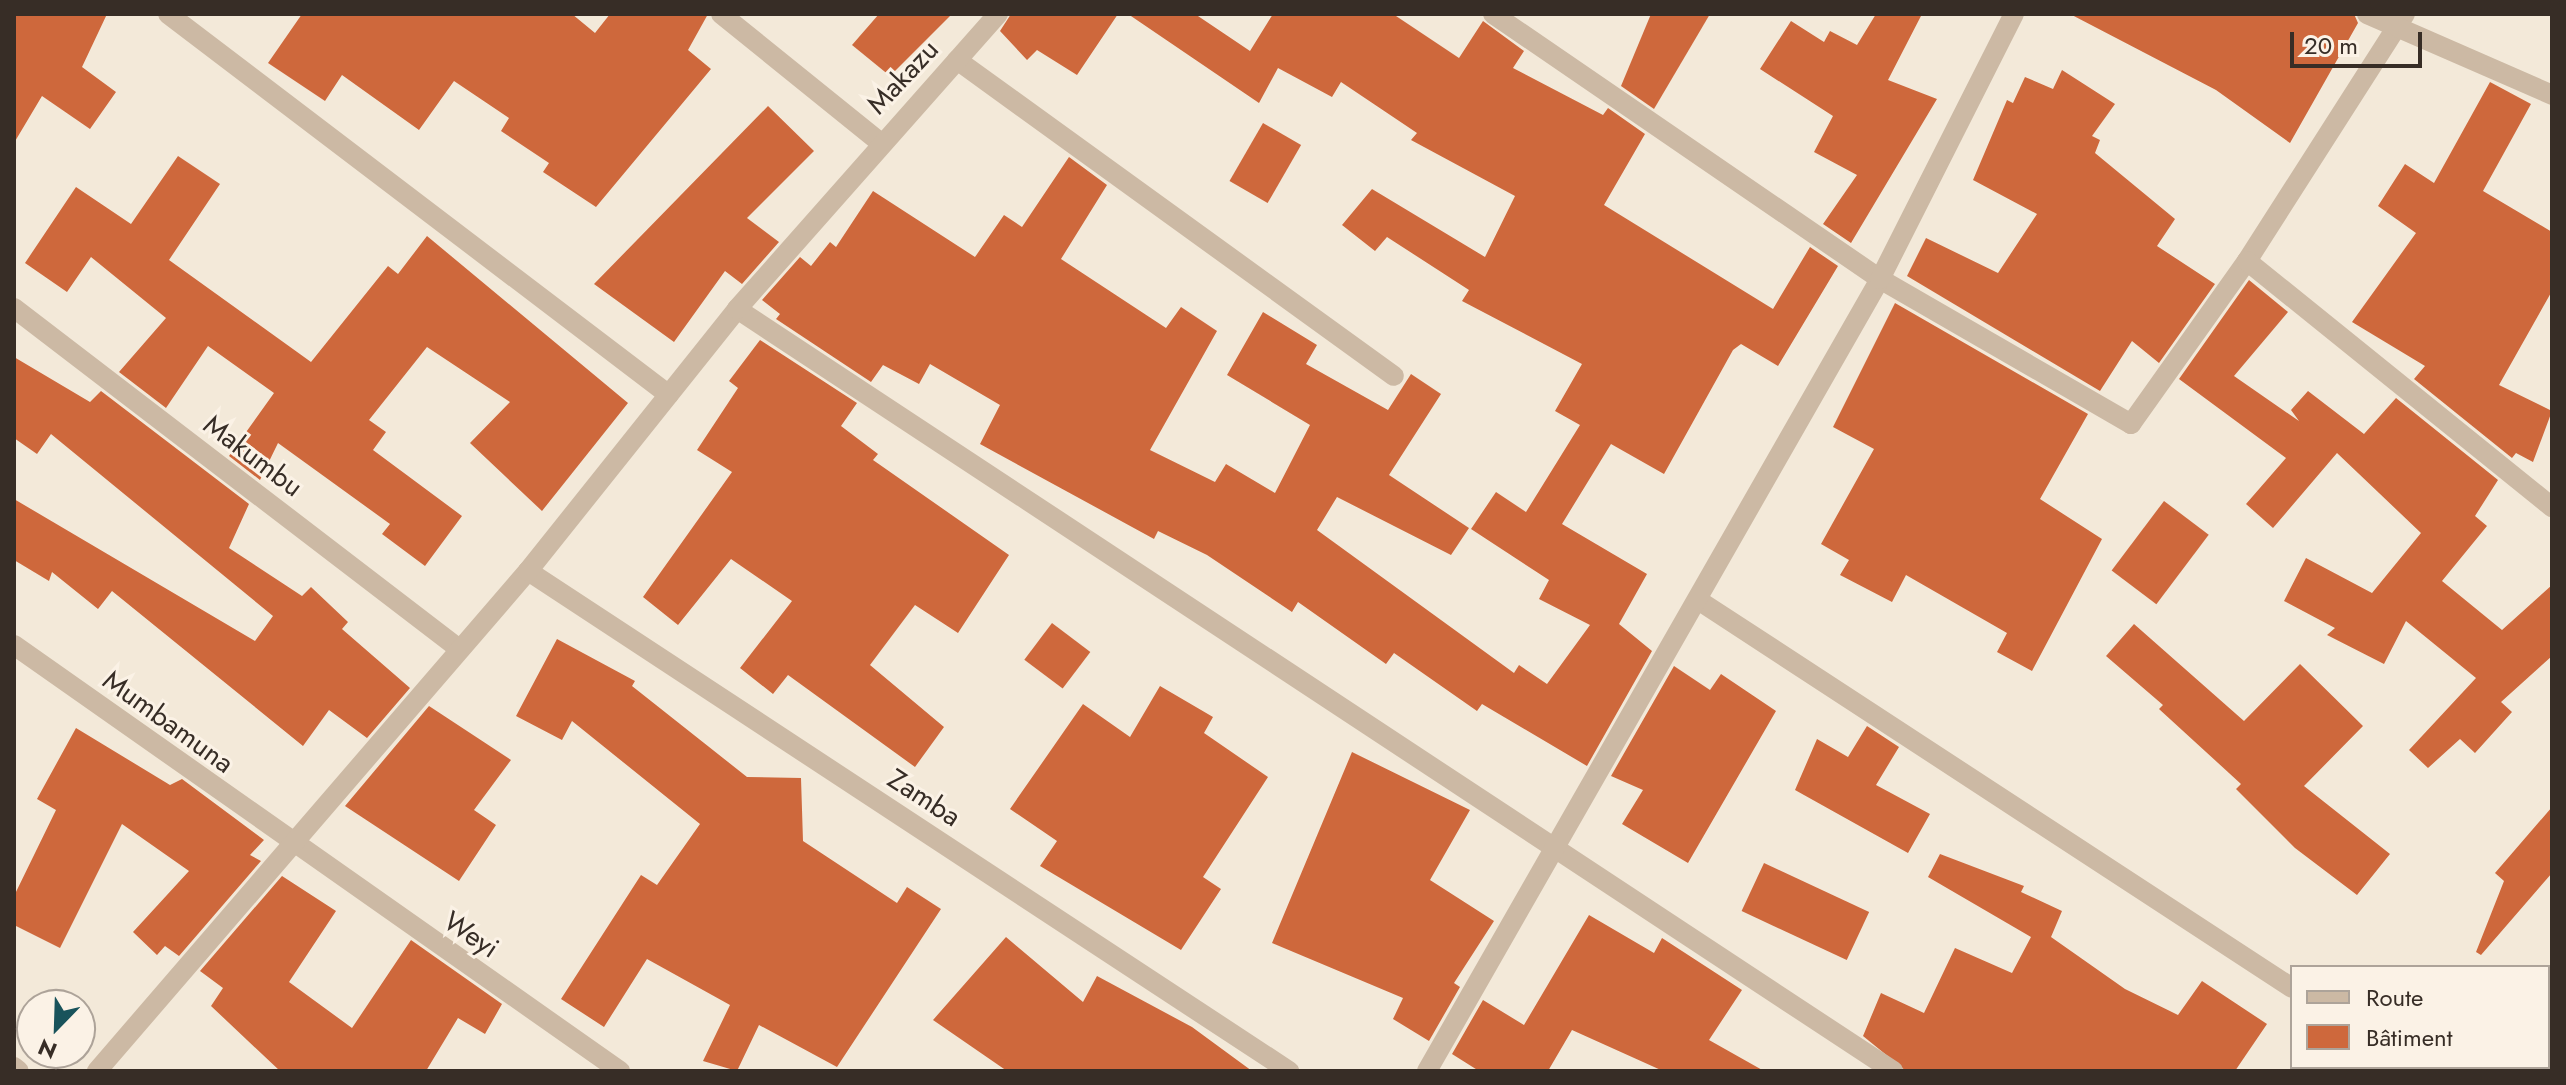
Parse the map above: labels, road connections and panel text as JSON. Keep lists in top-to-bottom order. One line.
{"streets":{"street":["Makazu","Makumbu","Mumbamuna","Zamba","Weyi"]},"crossings":[["Makazu","Makumbu"],["Makazu","Mumbamuna"],["Makazu","Zamba"],["Makazu","Weyi"],["Mumbamuna","Weyi"]],"legend":["Route","Bâtiment"],"scale_bar":"20 m","north":"bottom left"}
